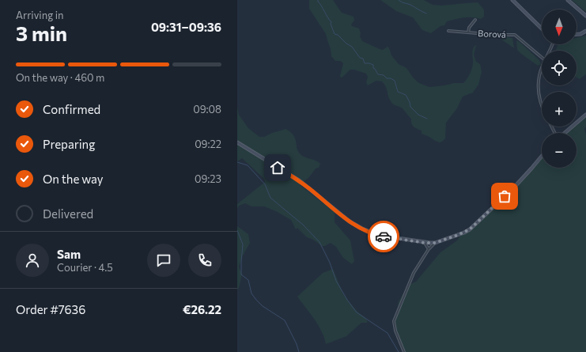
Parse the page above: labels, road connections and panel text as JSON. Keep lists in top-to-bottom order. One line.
{"streets":{"street":["Borová"]},"north":"bottom","page":{"heading":["3 min","Arriving in","09:31–09:36"],"panel":["Sam","Courier · 4.5","Order #7636","€26.22"],"map_buttons":["+","−"],"bar":"On the way · 460 m","list":[["Confirmed","09:08"],["Preparing","09:22"],["On the way","09:23"],"Delivered"]}}
